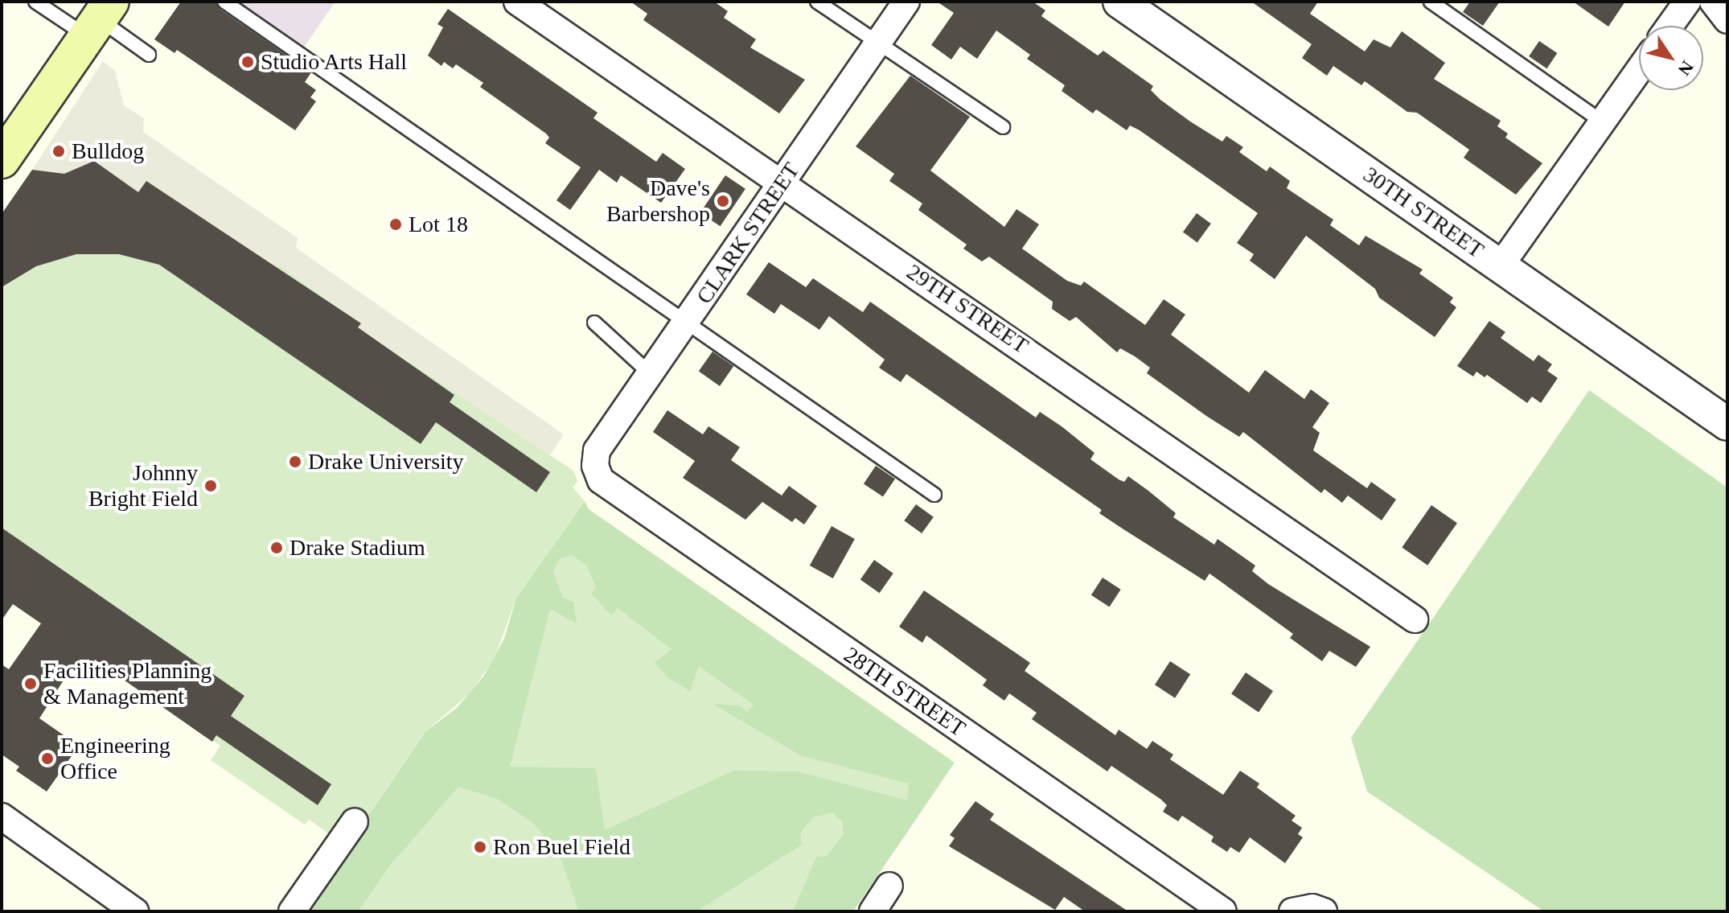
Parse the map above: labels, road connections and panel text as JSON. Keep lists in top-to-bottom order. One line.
{"streets":{"street":["30TH STREET","CLARK STREET","29TH STREET","28TH STREET"]},"crossings":[["CLARK STREET","29TH STREET"],["CLARK STREET","28TH STREET"]],"places":["Studio Arts Hall","Bulldog","Dave's Barbershop","Lot 18","Drake University","Johnny Bright Field","Drake Stadium","Facilities Planning & Management","Engineering Office","Ron Buel Field"],"north":"bottom right"}
